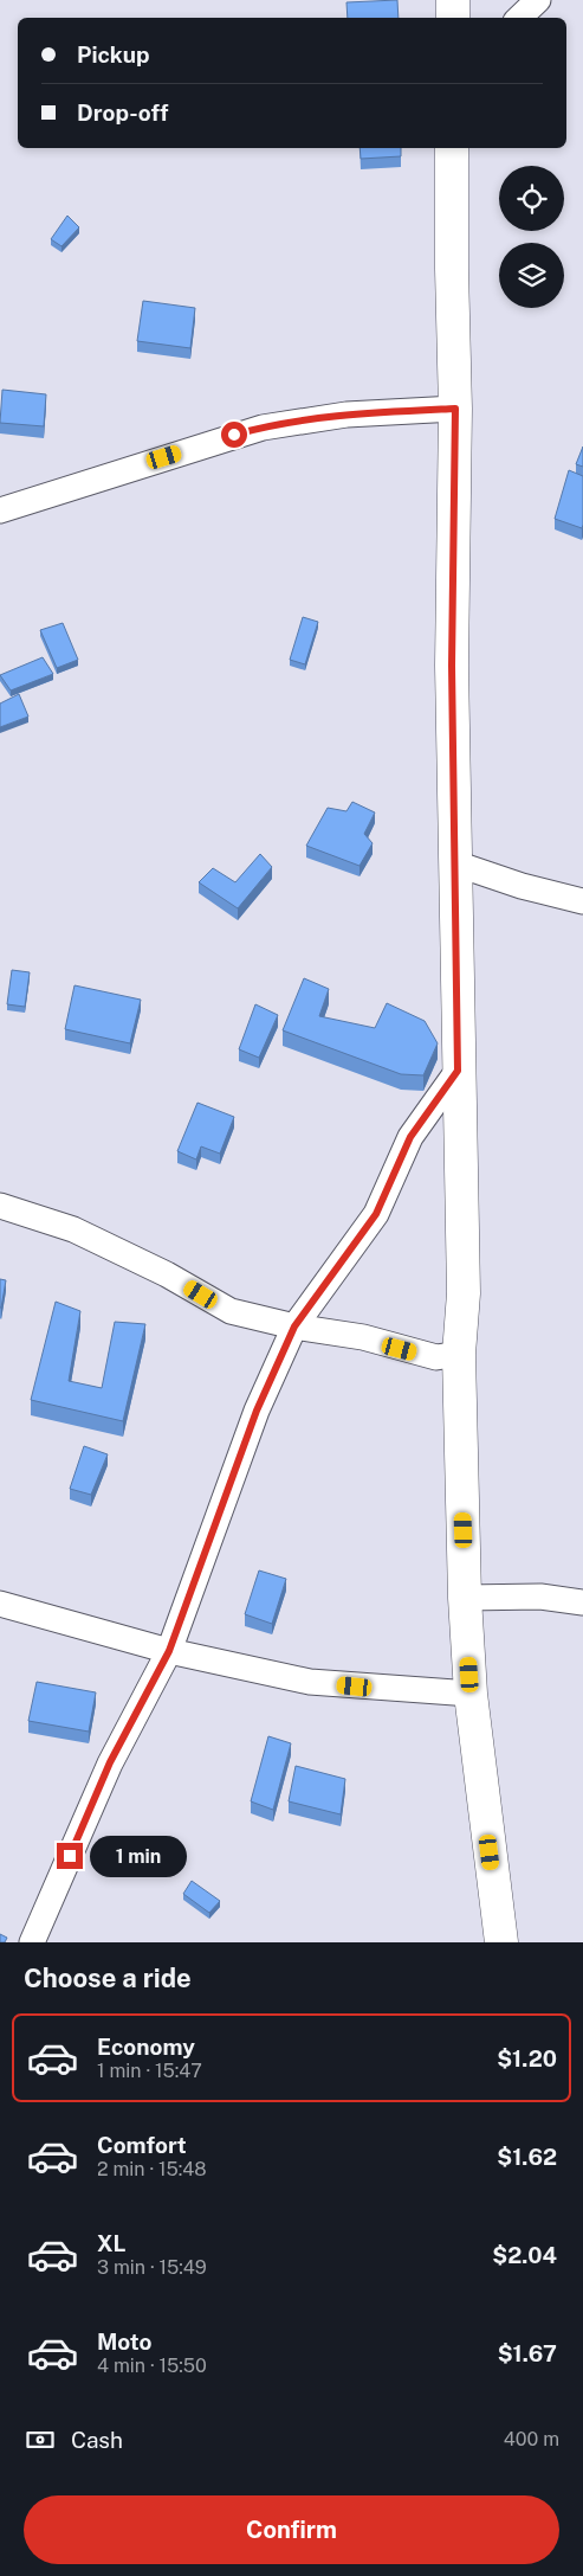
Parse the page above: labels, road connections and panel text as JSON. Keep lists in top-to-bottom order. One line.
{"page":{"banner":["Pickup","Drop-off"],"bubble":"1 min","heading":"Choose a ride","list":[{"name":"Economy","note":"1 min · 15:47","value":"$1.20"},{"name":"Comfort","note":"2 min · 15:48","value":"$1.62"},{"name":"XL","note":"3 min · 15:49","value":"$2.04"},{"name":"Moto","note":"4 min · 15:50","value":"$1.67"}],"pay":["Cash","400 m"],"buttons":"Confirm"}}
